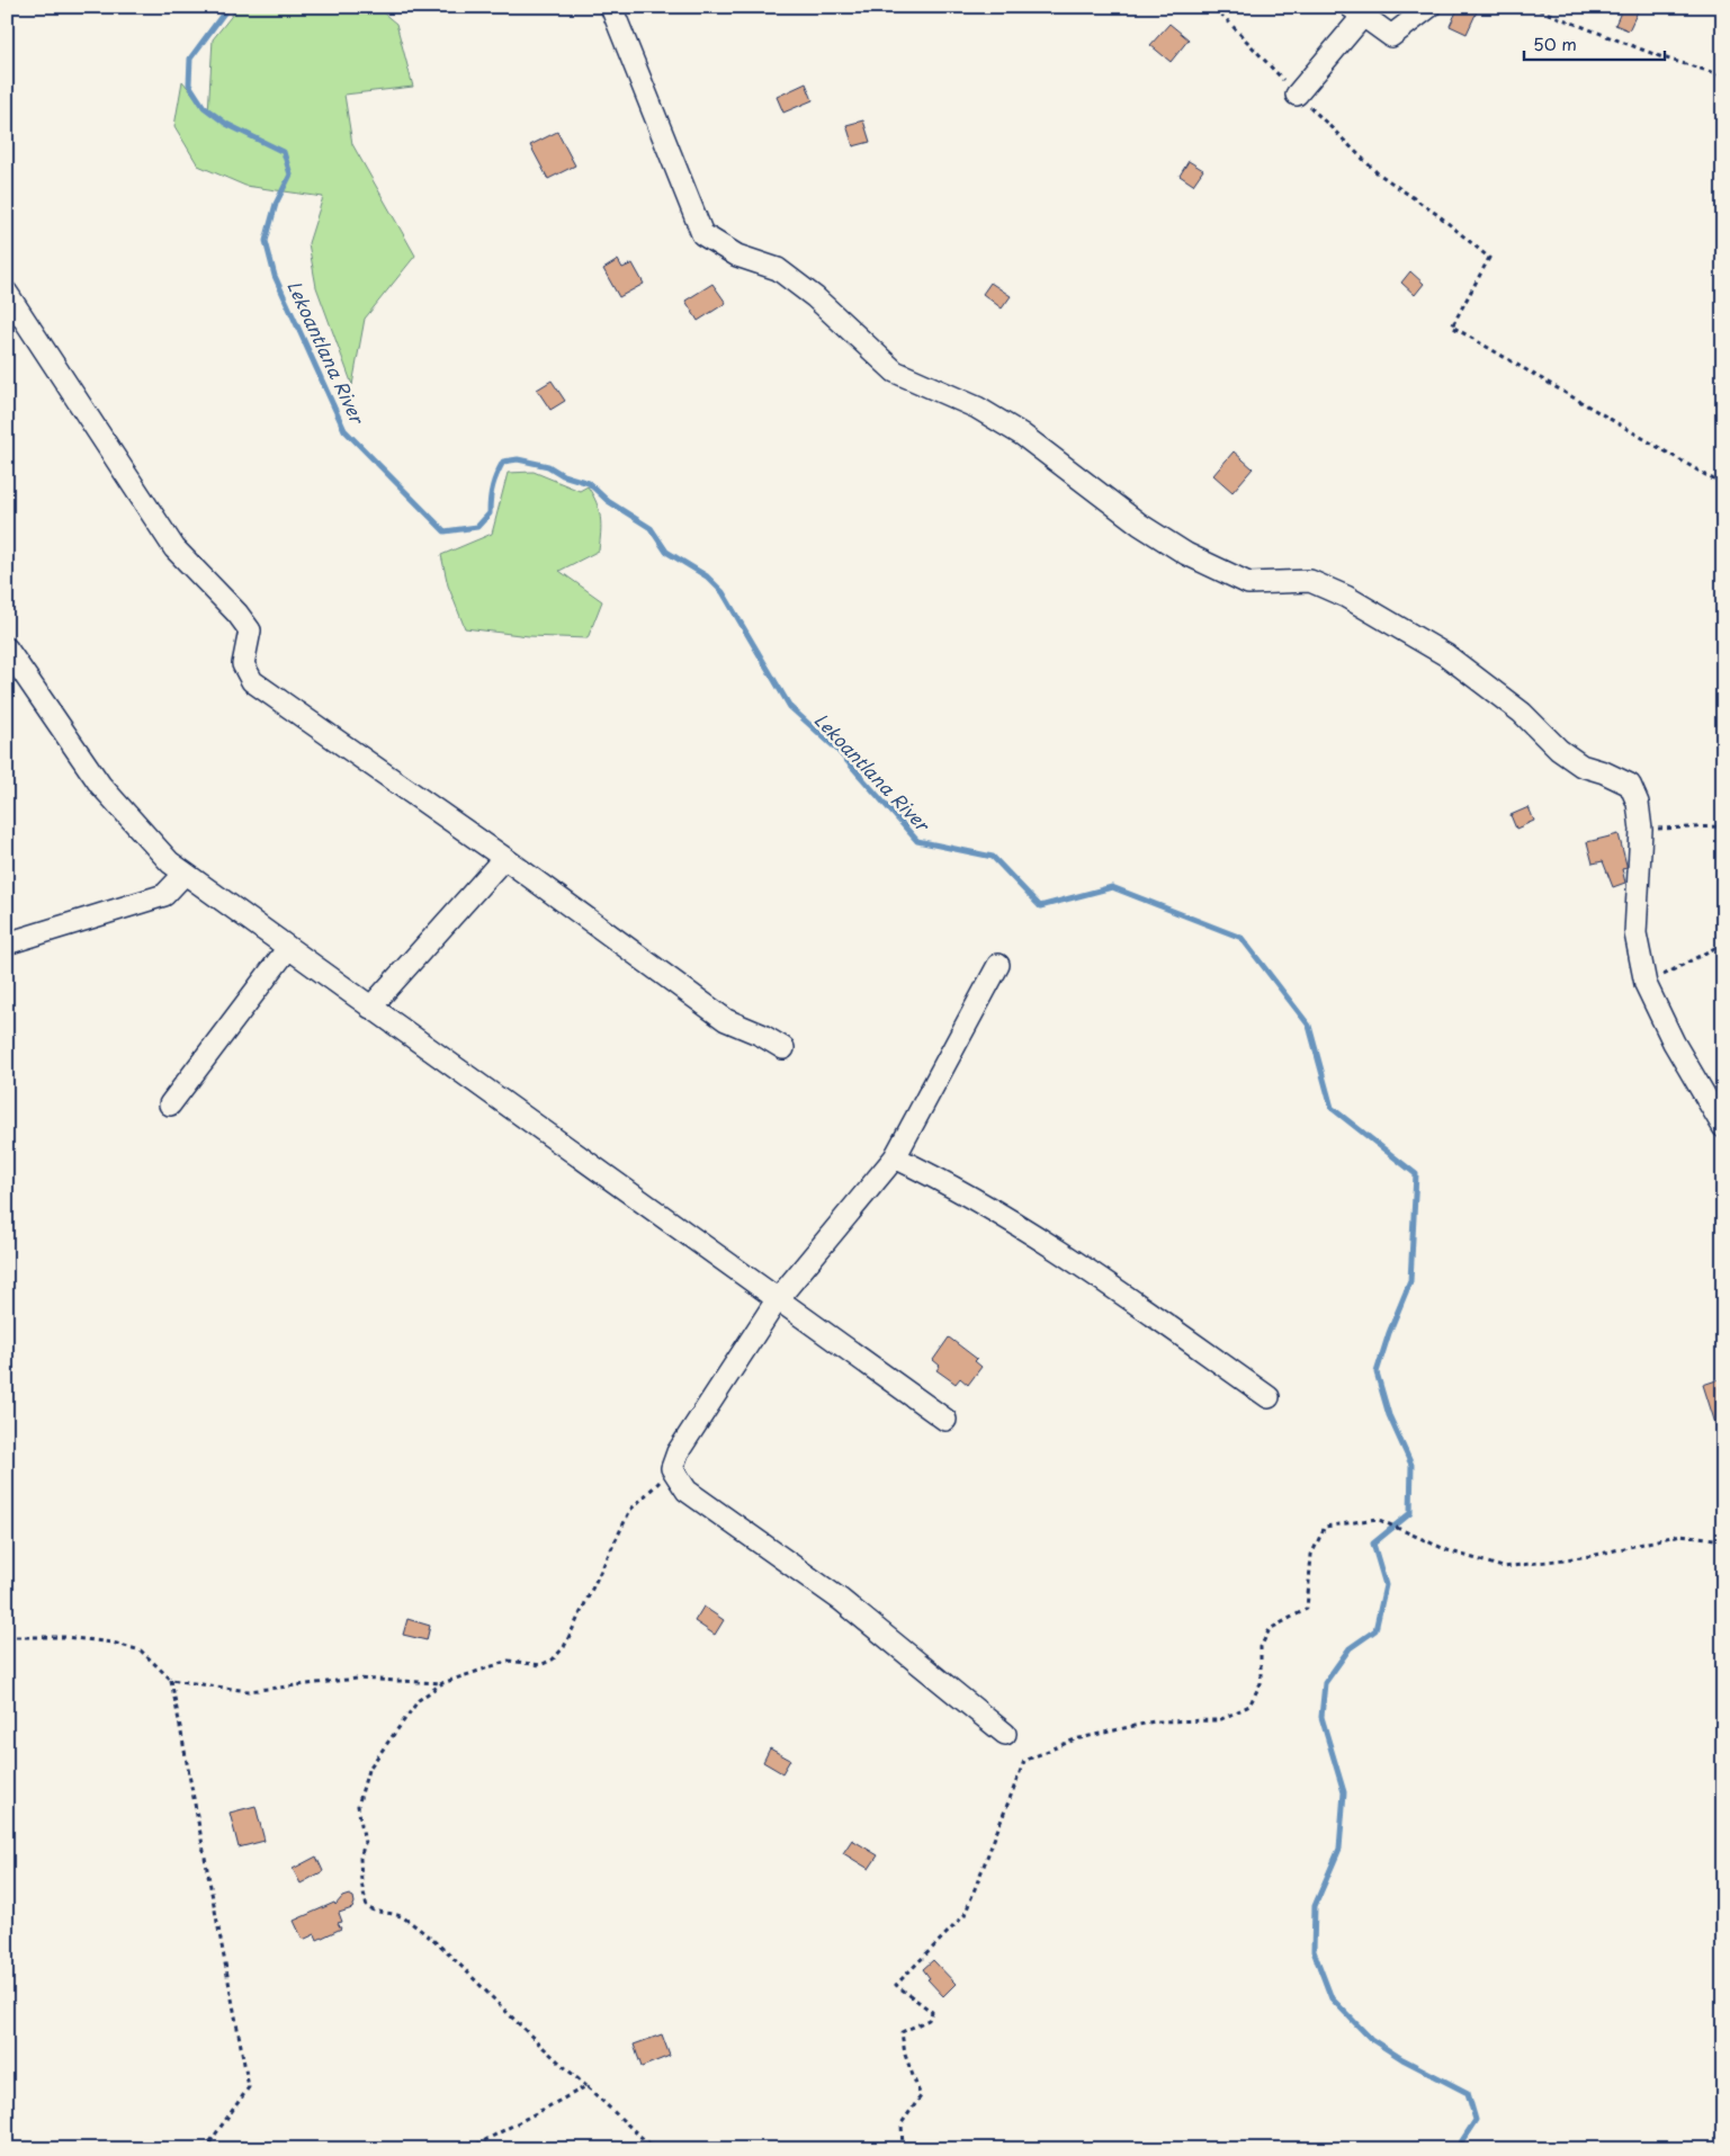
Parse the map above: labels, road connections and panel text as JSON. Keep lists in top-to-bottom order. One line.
{"water":["Lekoantlana River"],"scale_bar":"50 m"}
